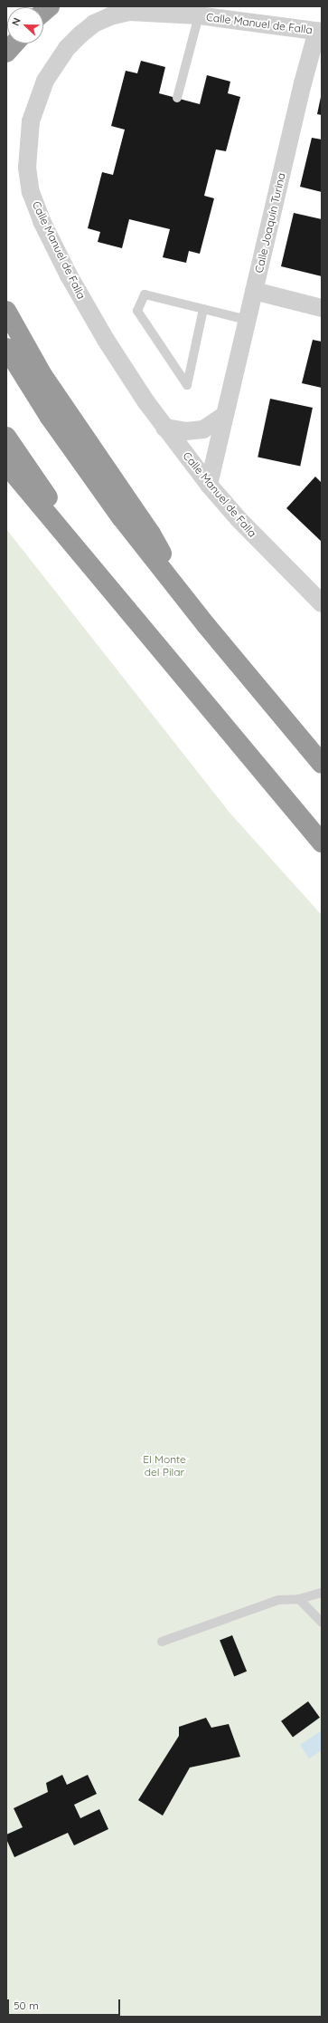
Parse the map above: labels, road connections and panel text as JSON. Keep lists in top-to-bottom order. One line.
{"streets":{"street":["Calle Manuel de Falla","Calle Joaquín Turina"]},"crossings":[["Calle Manuel de Falla","Calle Joaquín Turina"]],"parks":["El Monte del Pilar"],"scale_bar":"50 m","north":"left"}
